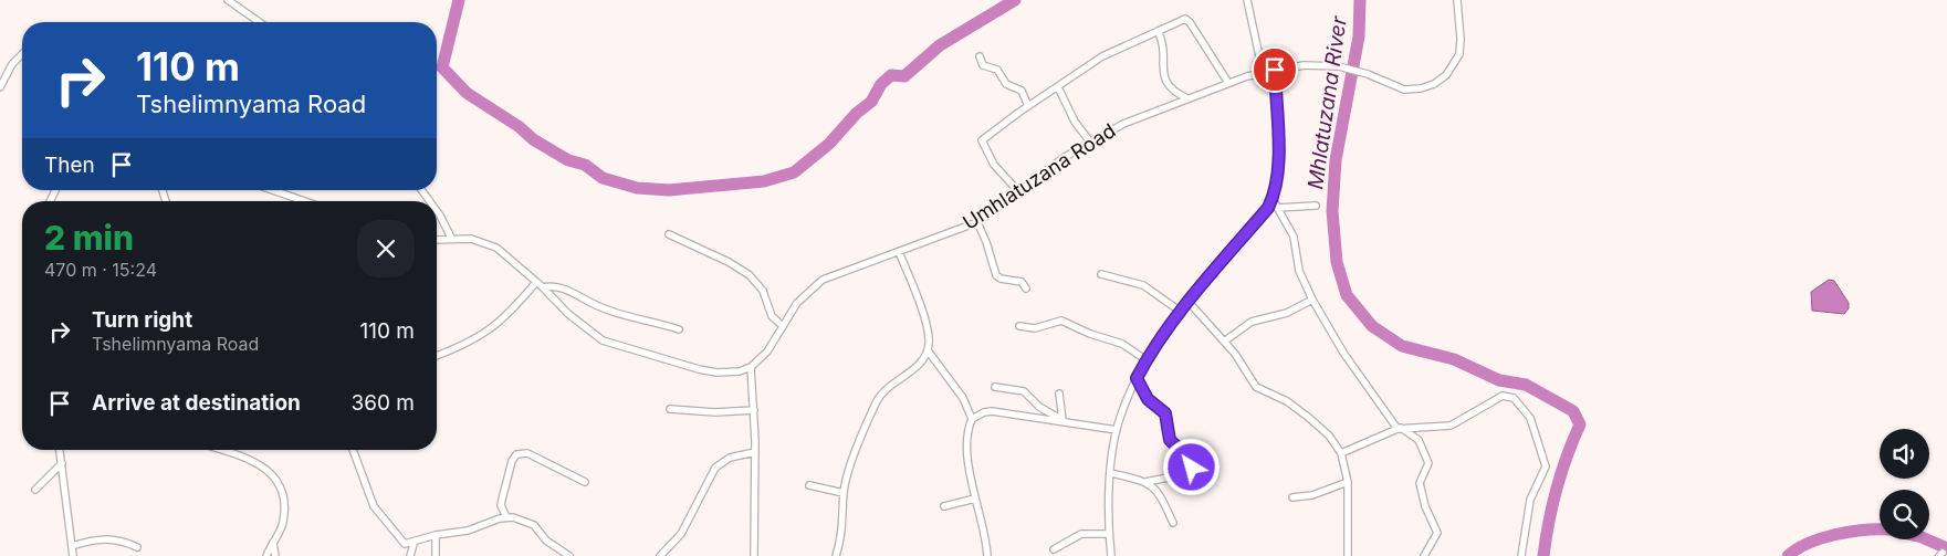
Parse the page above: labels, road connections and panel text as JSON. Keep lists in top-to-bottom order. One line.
{"streets":{"street":["Umhlatuzana Road"]},"water":["Mhlatuzana River"],"page":{"turn":["110 m","Tshelimnyama Road"],"then":"Then","heading":["2 min","470 m · 15:24"],"list":[{"name":"Turn right","note":"Tshelimnyama Road","value":"110 m"},{"name":"Arrive at destination","value":"360 m"}]}}
